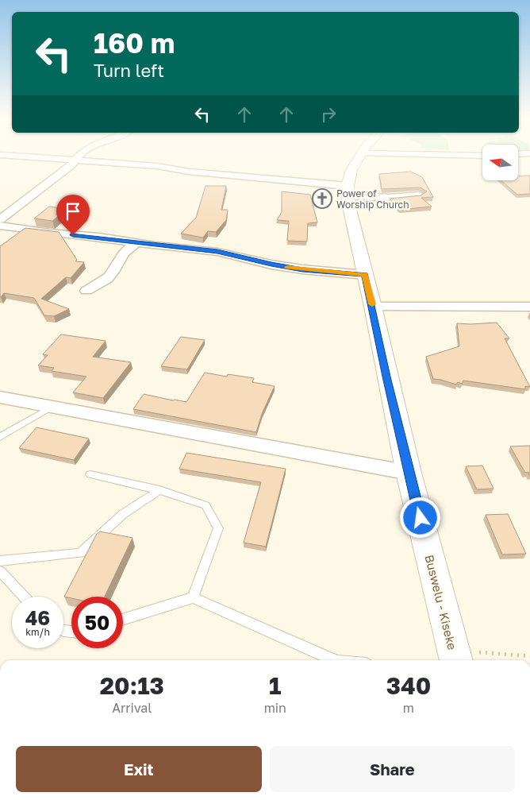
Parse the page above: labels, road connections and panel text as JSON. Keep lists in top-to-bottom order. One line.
{"streets":{"main road":["Buswelu - Kiseke"]},"places":{"church":["Power of Worship Church"]},"north":"left","page":{"turn":["160 m","Turn left"],"speed":"46 km/h","limit":"50","eta":["20:13","Arrival","1","min","340","m"],"buttons":["Exit","Share"]}}
